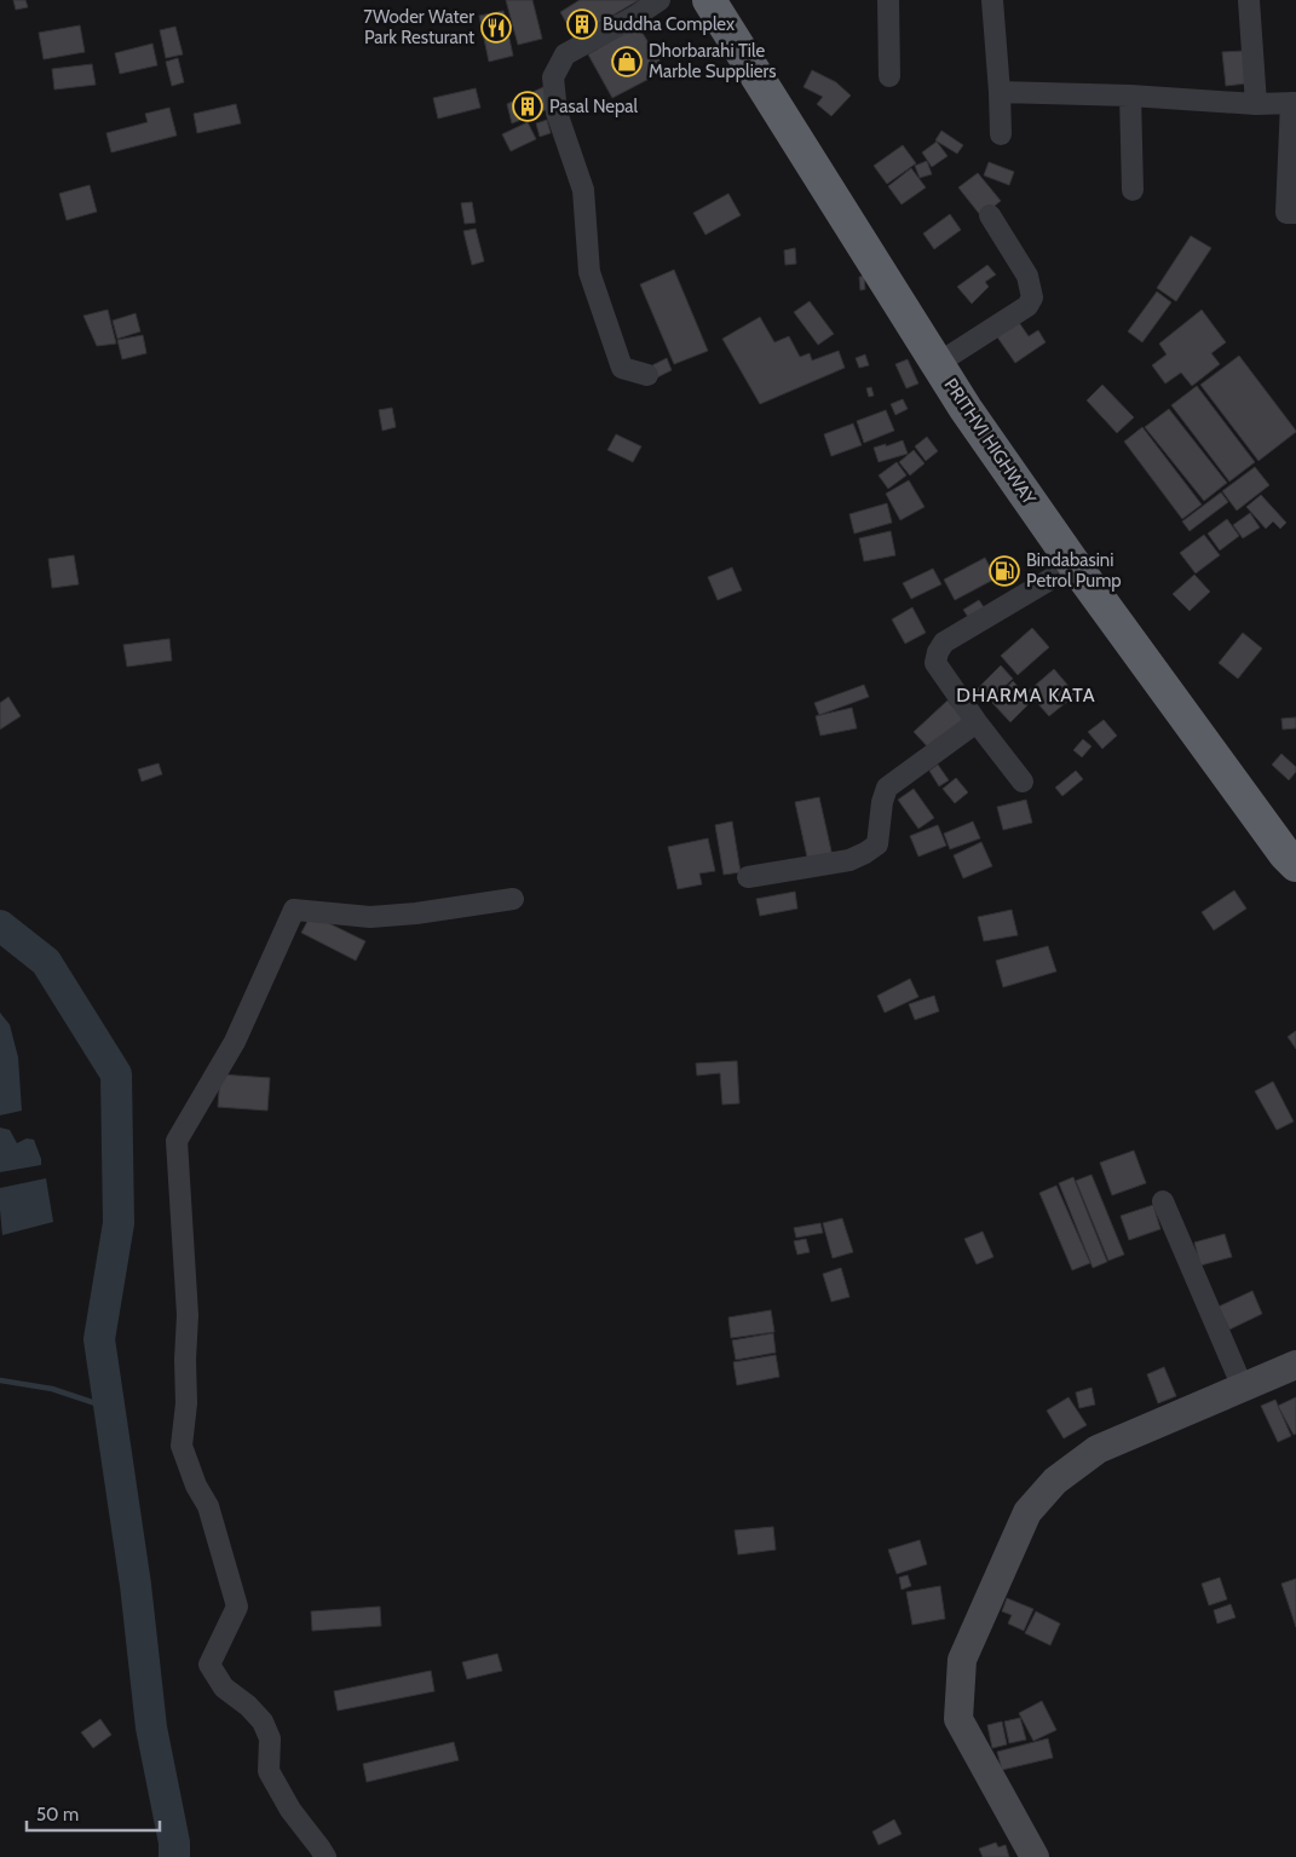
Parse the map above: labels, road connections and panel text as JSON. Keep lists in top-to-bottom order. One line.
{"streets":{"highway":["PRITHVI HIGHWAY"]},"districts":["DHARMA KATA"],"places":{"building":["Buddha Complex","Pasal Nepal"],"restaurant":["7Woder Water Park Resturant"],"shop":["Dhorbarahi Tile Marble Suppliers"],"fuel station":["Bindabasini Petrol Pump"]},"scale_bar":"50 m"}
